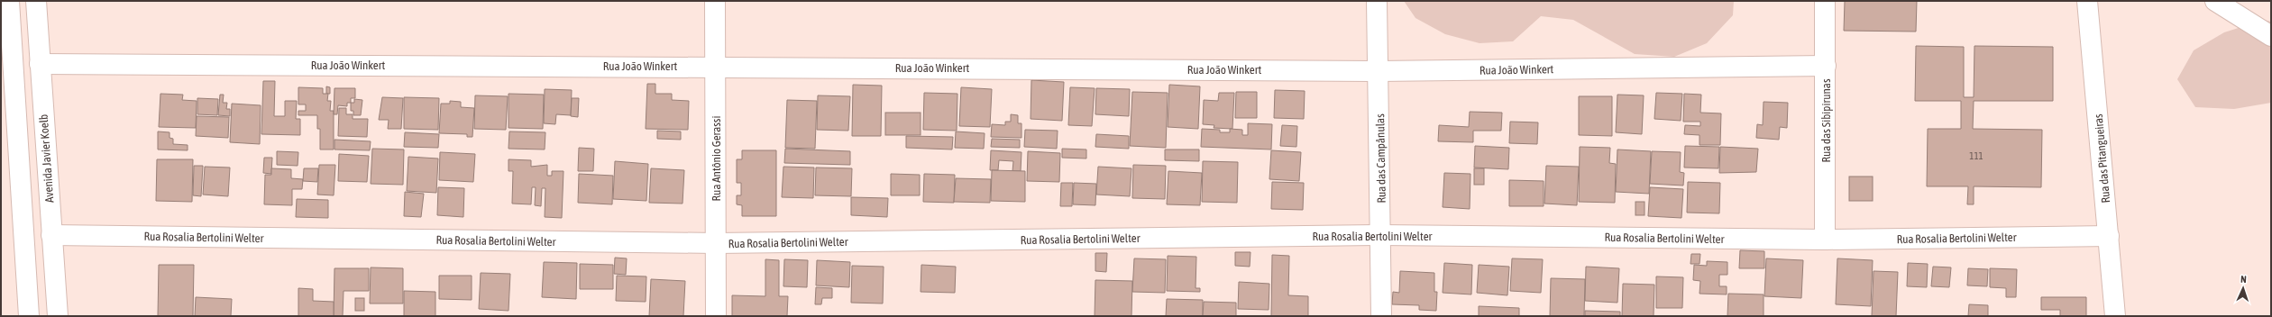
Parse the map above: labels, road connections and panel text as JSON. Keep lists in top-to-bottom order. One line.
{"streets":{"street":["Rua João Winkert","Rua das Sibipirunas","Avenida Javier Koelb","Rua Antônio Gerassi","Rua das Campânulas","Rua das Pitangueiras","Rua Rosalia Bertolini Welter"]},"crossings":[["Rua João Winkert","Rua das Sibipirunas"],["Rua João Winkert","Avenida Javier Koelb"],["Rua João Winkert","Rua Antônio Gerassi"],["Rua João Winkert","Rua das Campânulas"],["Rua das Sibipirunas","Rua Rosalia Bertolini Welter"],["Avenida Javier Koelb","Rua Rosalia Bertolini Welter"],["Rua Antônio Gerassi","Rua Rosalia Bertolini Welter"],["Rua das Campânulas","Rua Rosalia Bertolini Welter"],["Rua das Pitangueiras","Rua Rosalia Bertolini Welter"]],"house_numbers":["111"],"north":"top"}
